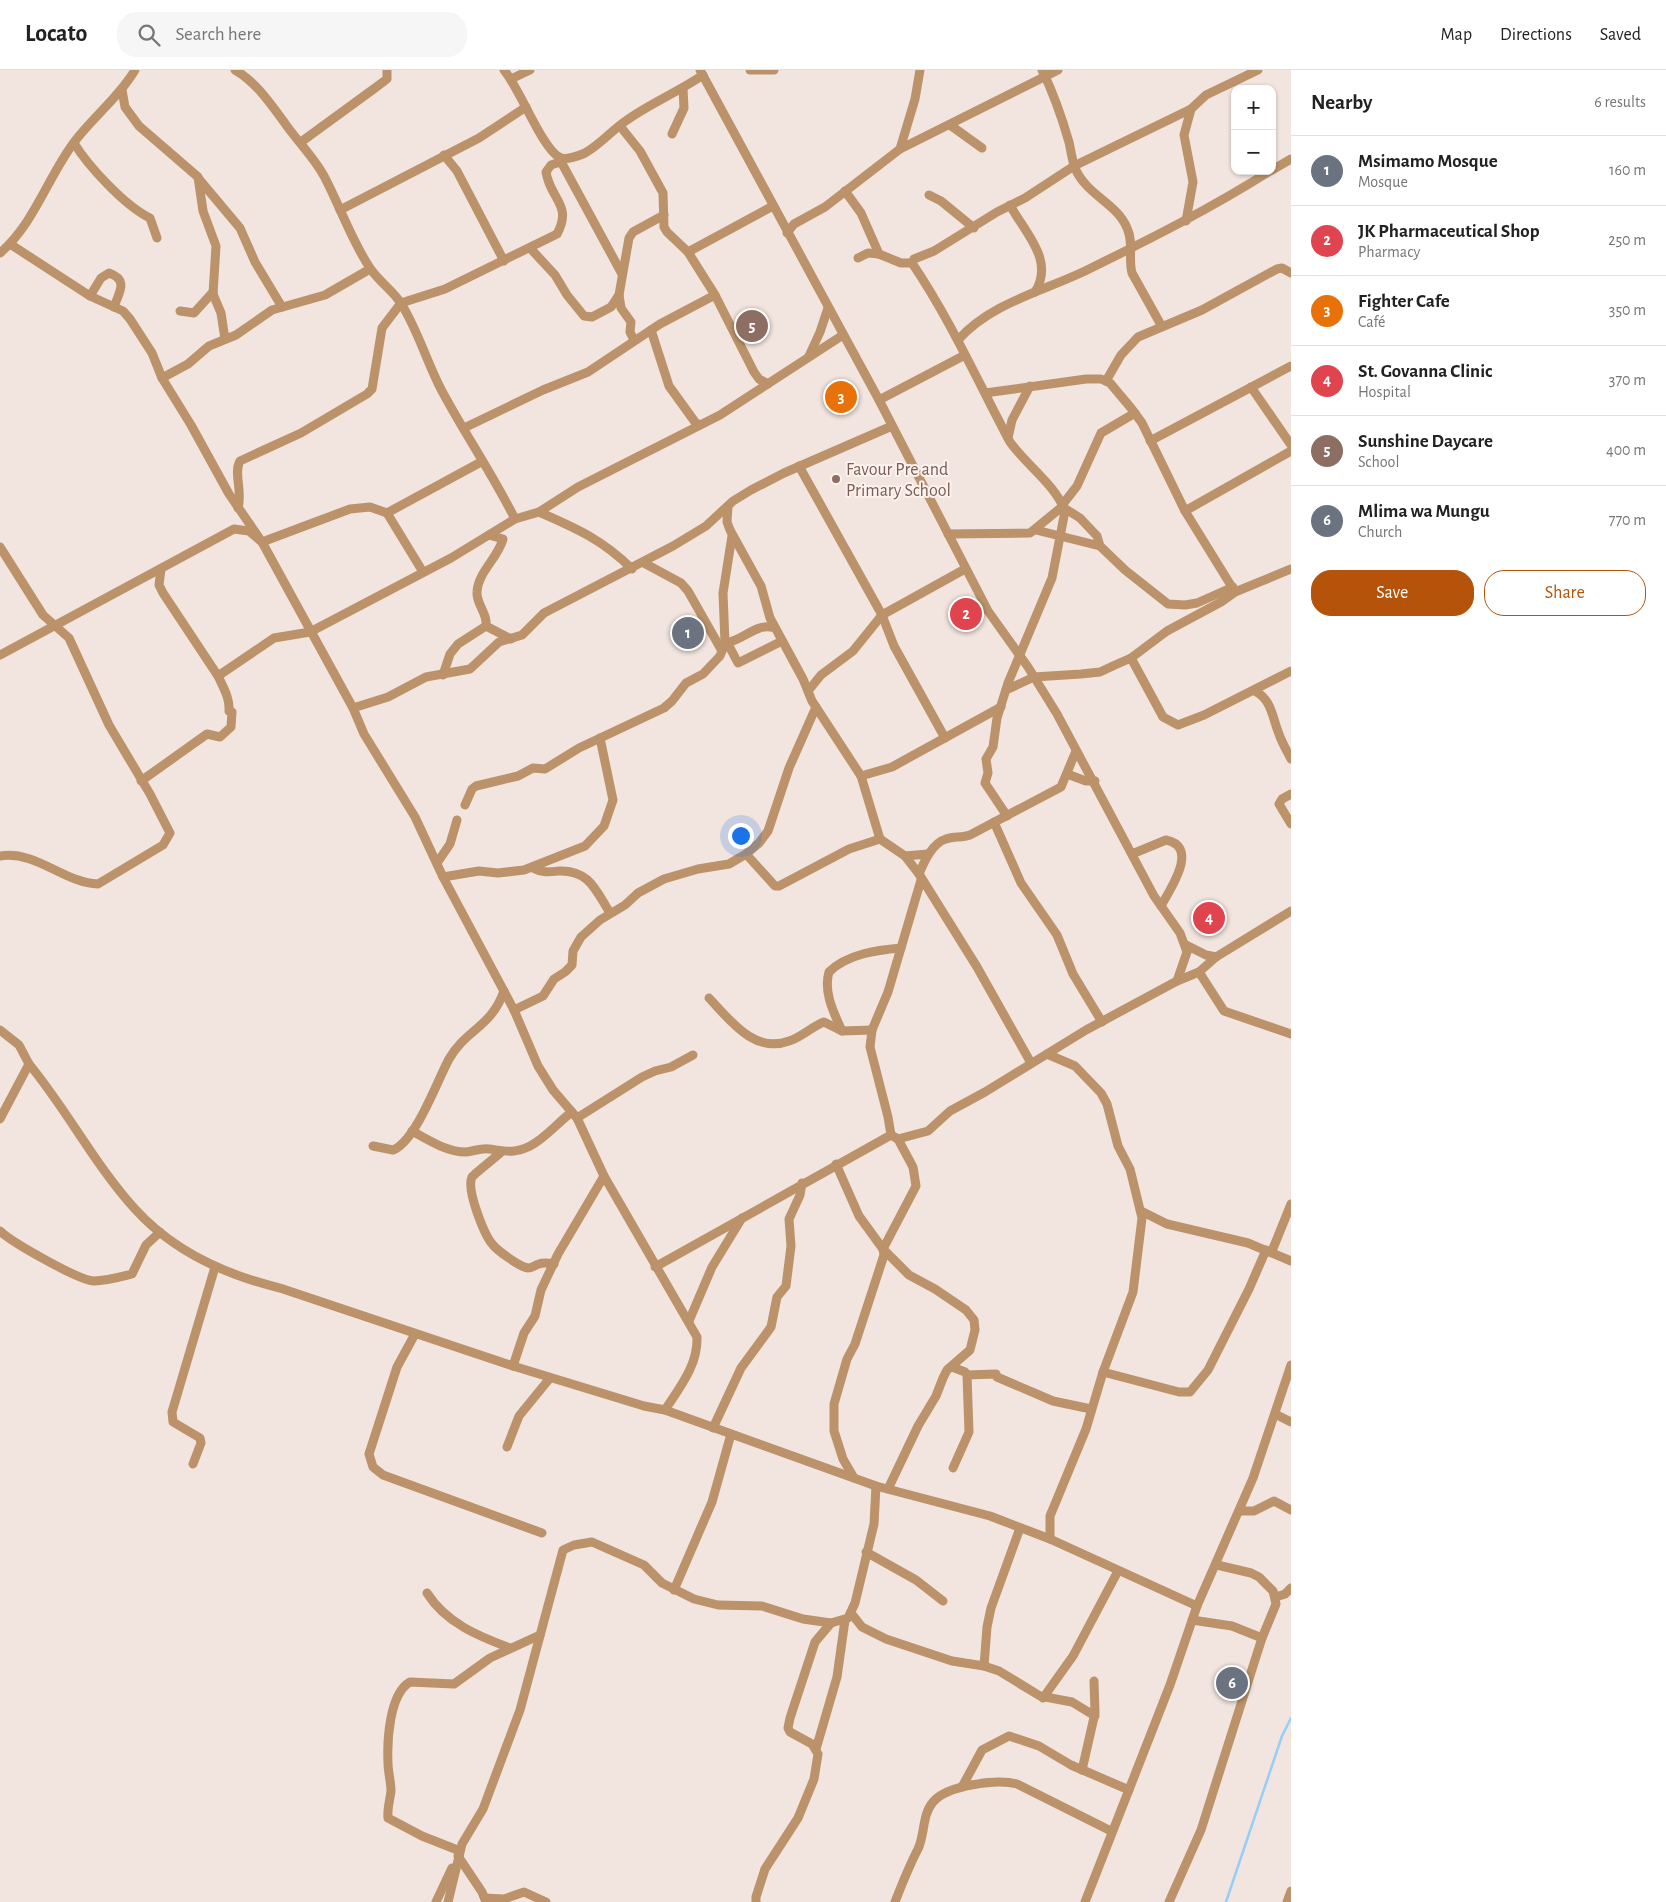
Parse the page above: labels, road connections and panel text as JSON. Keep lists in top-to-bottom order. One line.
{"places":["Favour Pre and Primary School"],"page":{"header":"Locato","search":"Search here","nav":["Map","Directions","Saved"],"heading":["Nearby","6 results"],"map_buttons":["+","−"],"list":[{"mark":"1","name":"Msimamo Mosque","note":"Mosque","value":"160 m"},{"mark":"2","name":"JK Pharmaceutical Shop","note":"Pharmacy","value":"250 m"},{"mark":"3","name":"Fighter Cafe","note":"Café","value":"350 m"},{"mark":"4","name":"St. Govanna Clinic","note":"Hospital","value":"370 m"},{"mark":"5","name":"Sunshine Daycare","note":"School","value":"400 m"},{"mark":"6","name":"Mlima wa Mungu","note":"Church","value":"770 m"}],"pins":["5","3","2","1","4","6"],"buttons":["Save","Share"]}}
